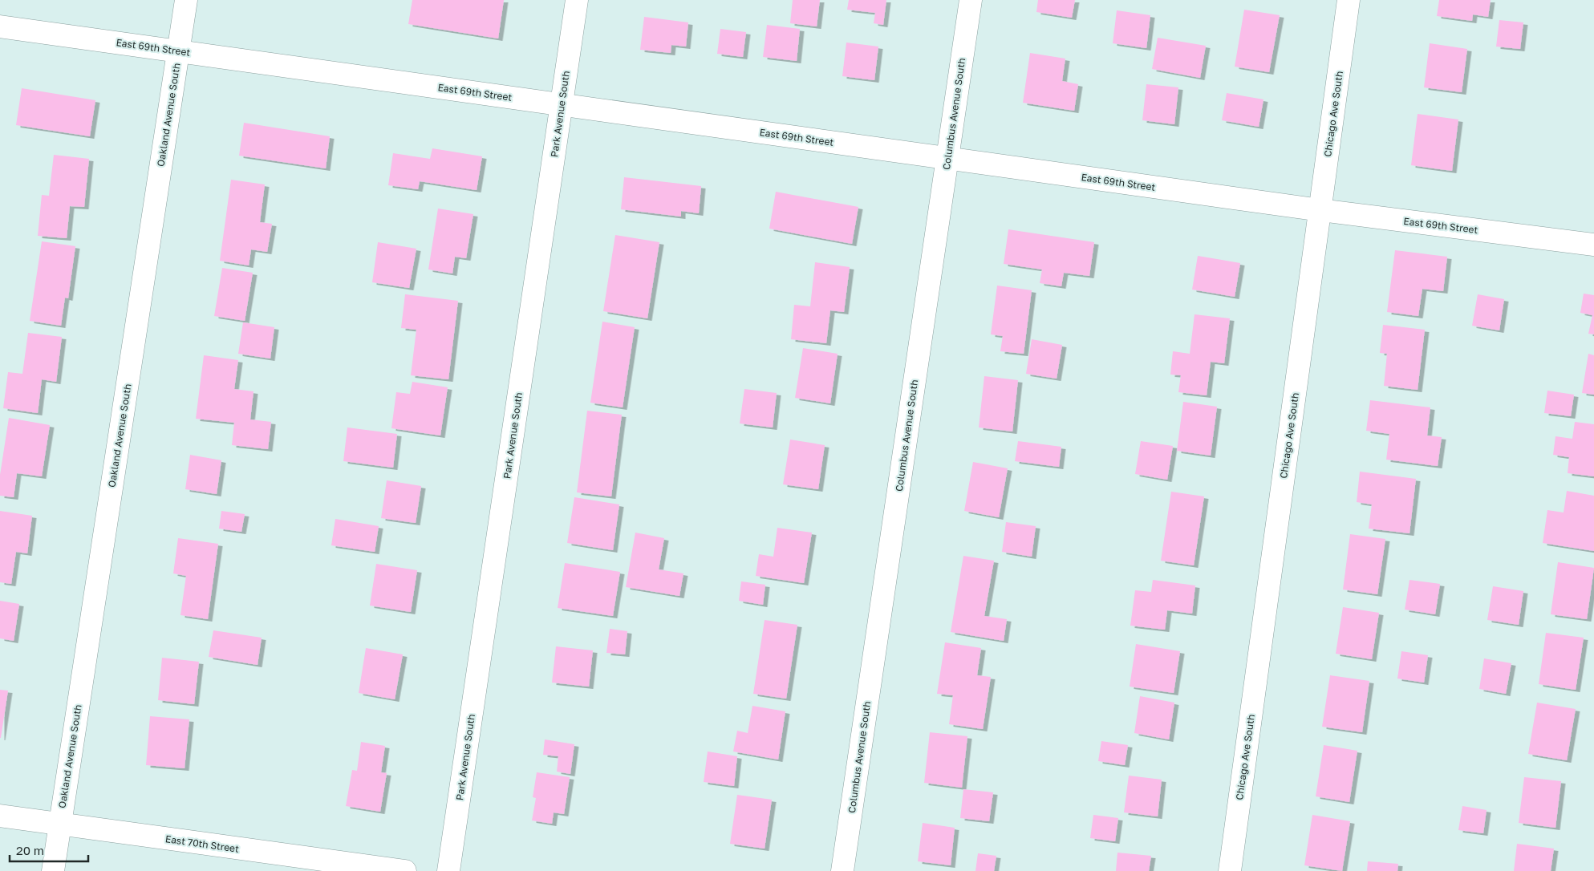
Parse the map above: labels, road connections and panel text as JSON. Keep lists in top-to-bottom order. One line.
{"streets":{"street":["East 69th Street","Park Avenue South","Columbus Avenue South","Chicago Ave South","Oakland Avenue South","East 70th Street"]},"crossings":[["East 69th Street","Park Avenue South"],["East 69th Street","Columbus Avenue South"],["East 69th Street","Chicago Ave South"],["East 69th Street","Oakland Avenue South"],["Oakland Avenue South","East 70th Street"]],"scale_bar":"20 m"}
